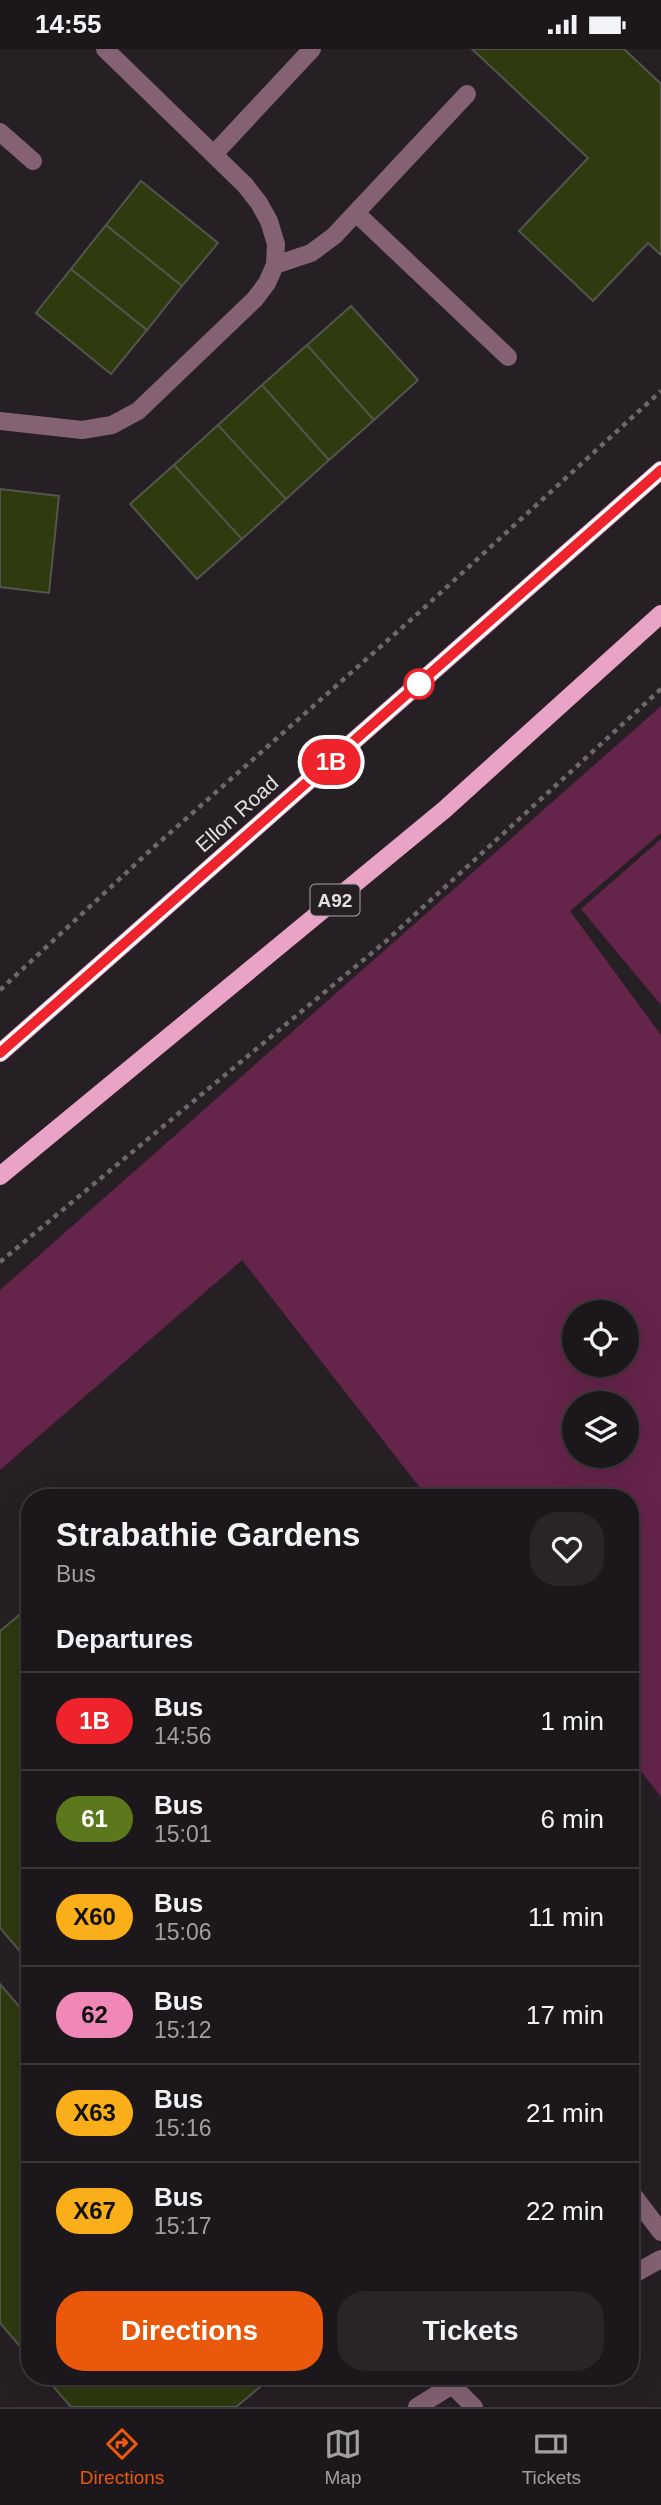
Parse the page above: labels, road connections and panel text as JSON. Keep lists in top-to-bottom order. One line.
{"streets":{"main road":["Ellon Road","A92"]},"lines":["bus line 1B"],"page":{"status":"14:55","on_map":"1B","heading":[["Strabathie Gardens","Bus"],"Departures"],"list":[{"mark":"1B","name":"Bus","note":"14:56","value":"1 min"},{"mark":"61","name":"Bus","note":"15:01","value":"6 min"},{"mark":"X60","name":"Bus","note":"15:06","value":"11 min"},{"mark":"62","name":"Bus","note":"15:12","value":"17 min"},{"mark":"X63","name":"Bus","note":"15:16","value":"21 min"},{"mark":"X67","name":"Bus","note":"15:17","value":"22 min"}],"buttons":["Directions","Tickets"],"tabs":["Directions","Map","Tickets"]}}
